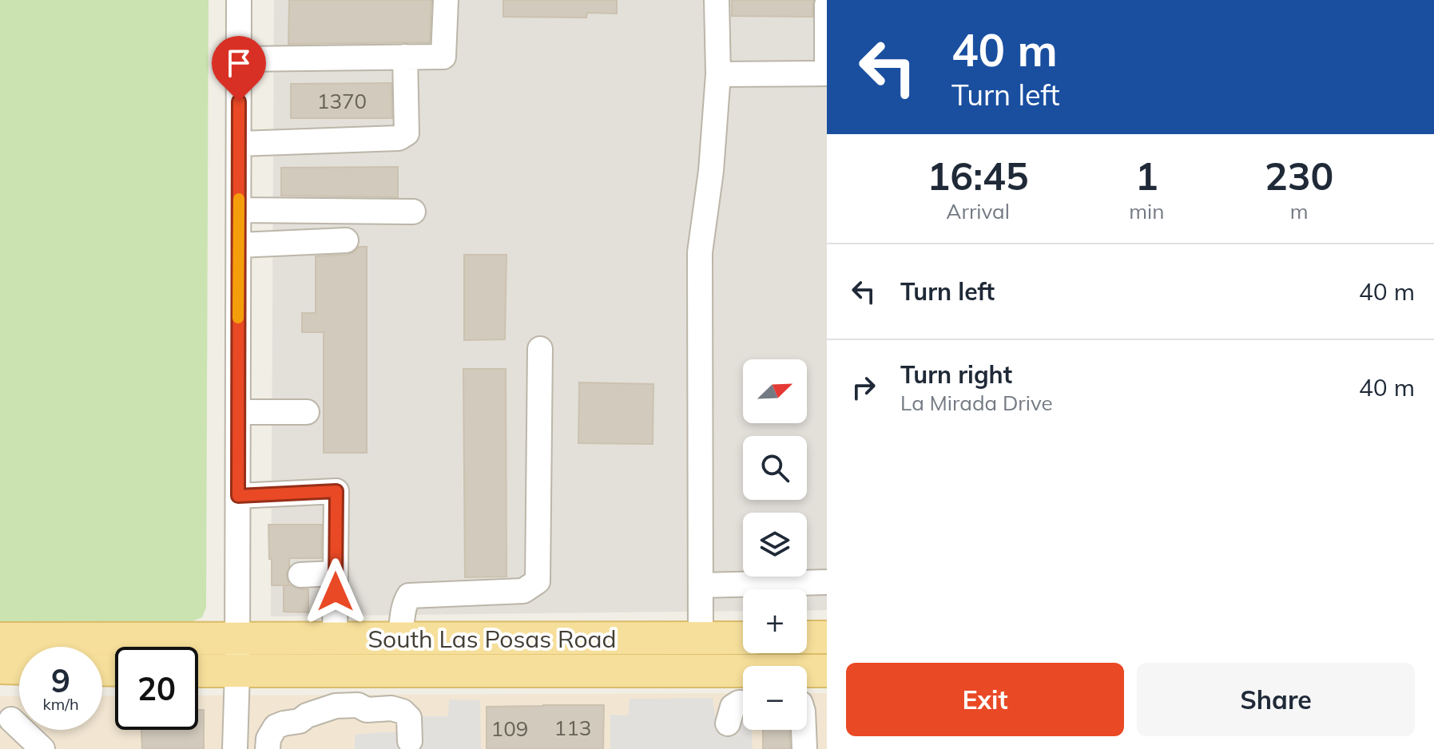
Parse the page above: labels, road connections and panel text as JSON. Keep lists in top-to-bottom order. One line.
{"streets":{"main road":["South Las Posas Road"]},"house_numbers":["1370","113","109"],"north":"top right","page":{"turn":["40 m","Turn left"],"eta":["16:45","Arrival","1","min","230","m"],"list":[{"name":"Turn left","value":"40 m"},{"name":"Turn right","note":"La Mirada Drive","value":"40 m"}],"map_buttons":["+","−"],"speed":"9 km/h","limit":"20","buttons":["Exit","Share"]}}
